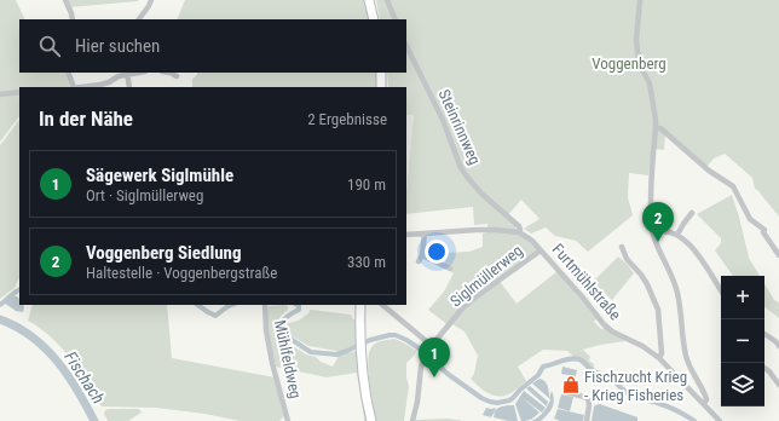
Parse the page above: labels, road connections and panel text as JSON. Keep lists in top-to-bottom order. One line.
{"streets":{"street":["Steinrinnweg","Siglmüllerweg","Furtmühlstraße","Mühlfeldweg"]},"crossings":[["Steinrinnweg","Furtmühlstraße"],["Siglmüllerweg","Furtmühlstraße"]],"water":["Fischach"],"parks":["Voggenberg"],"places":{"shop":["Fischzucht Krieg - Krieg Fisheries"]},"page":{"search":"Hier suchen","heading":["In der Nähe","2 Ergebnisse"],"list":[{"mark":"1","name":"Sägewerk Siglmühle","note":"Ort · Siglmüllerweg","value":"190 m"},{"mark":"2","name":"Voggenberg Siedlung","note":"Haltestelle · Voggenbergstraße","value":"330 m"}],"pins":["2","1"],"map_buttons":["+","−"]}}
